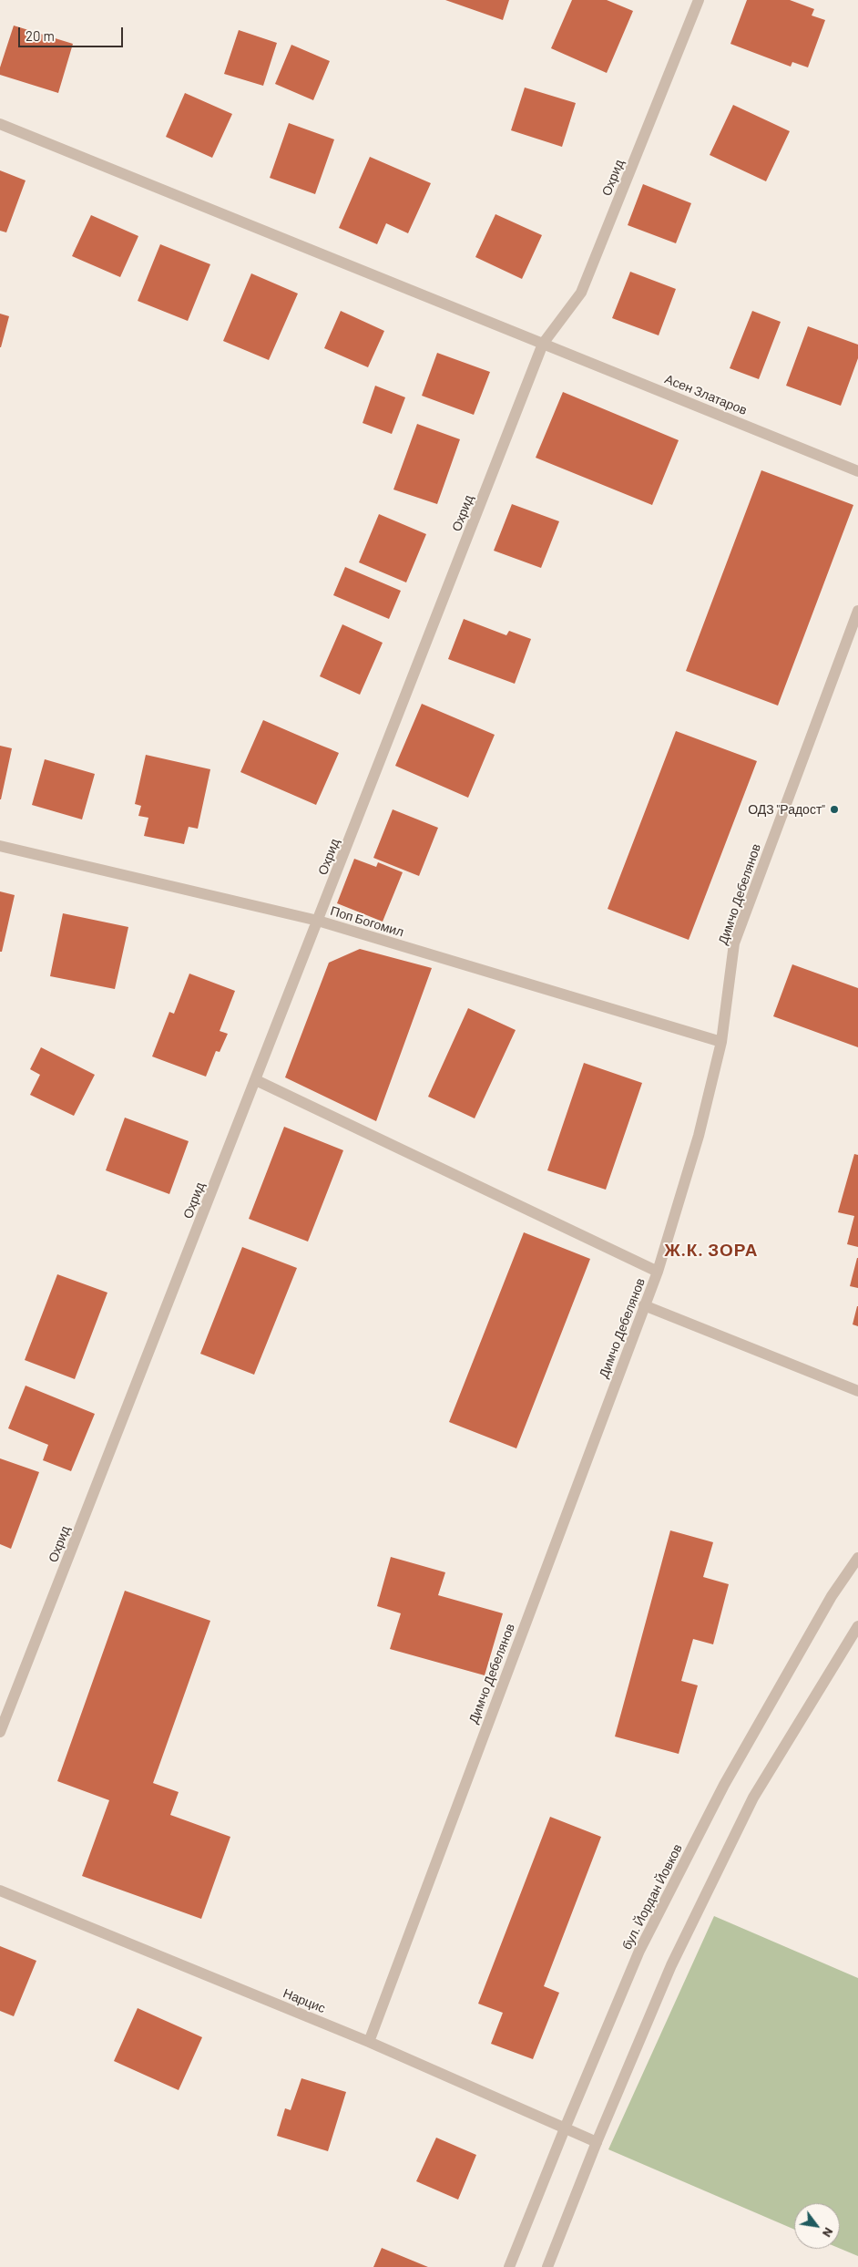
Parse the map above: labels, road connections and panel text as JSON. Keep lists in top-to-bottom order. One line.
{"streets":{"street":["Охрид","Асен Златаров","Димчо Дебелянов","Поп Богомил","бул. Йордан Йовков","Нарцис"]},"crossings":[["Охрид","Асен Златаров"],["Охрид","Поп Богомил"],["Димчо Дебелянов","Поп Богомил"],["Димчо Дебелянов","Нарцис"],["бул. Йордан Йовков","Нарцис"]],"districts":["Ж.К. ЗОРА"],"places":["ОДЗ \"Радост\""],"scale_bar":"20 m","north":"bottom right"}
